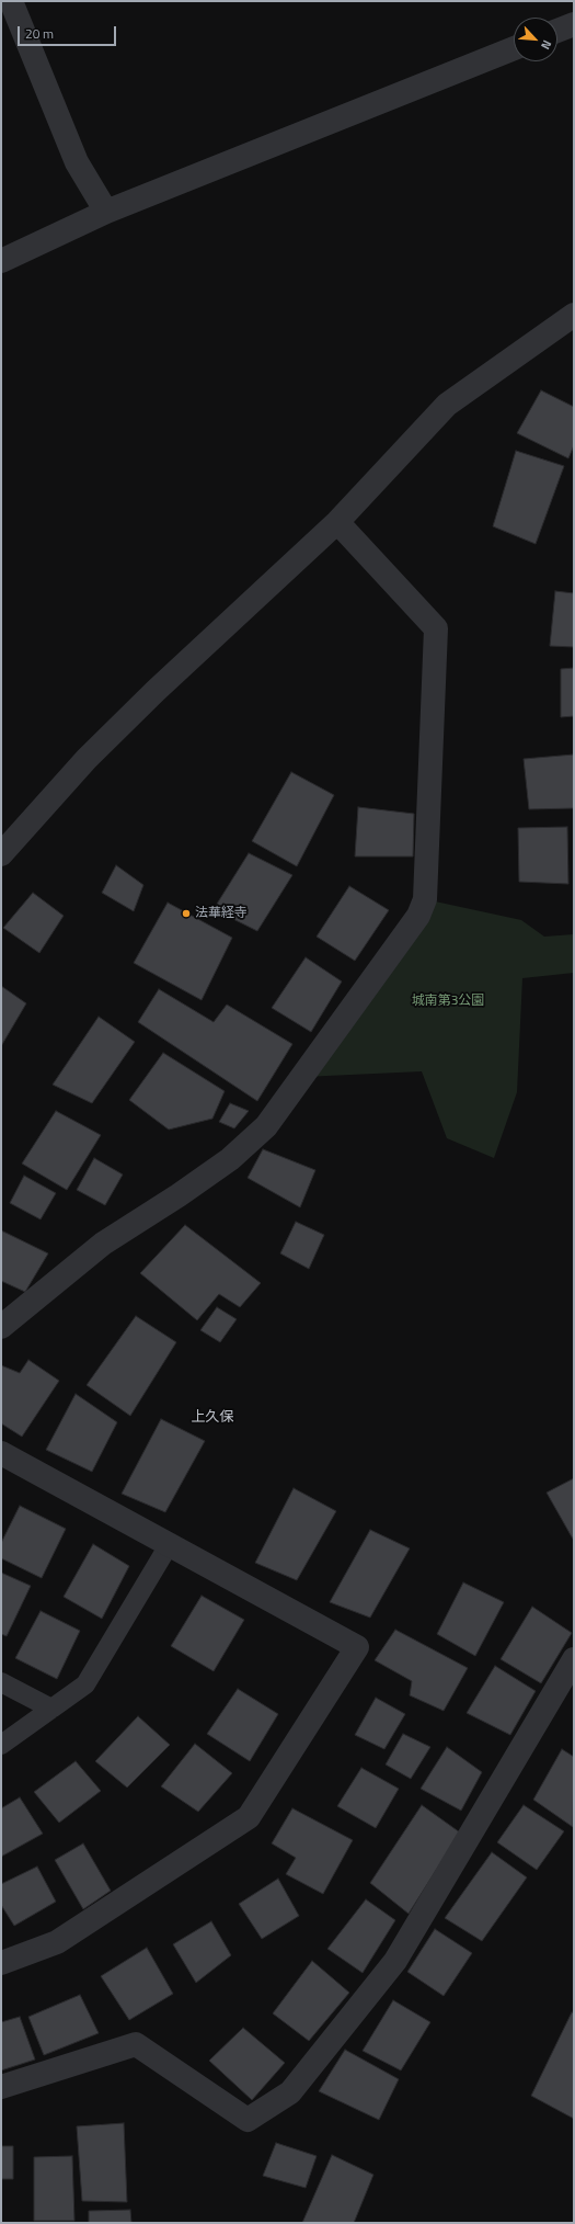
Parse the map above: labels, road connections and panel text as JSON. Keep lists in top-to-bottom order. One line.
{"districts":["上久保"],"parks":["城南第3公園"],"places":["法華経寺"],"scale_bar":"20 m","north":"bottom right"}
